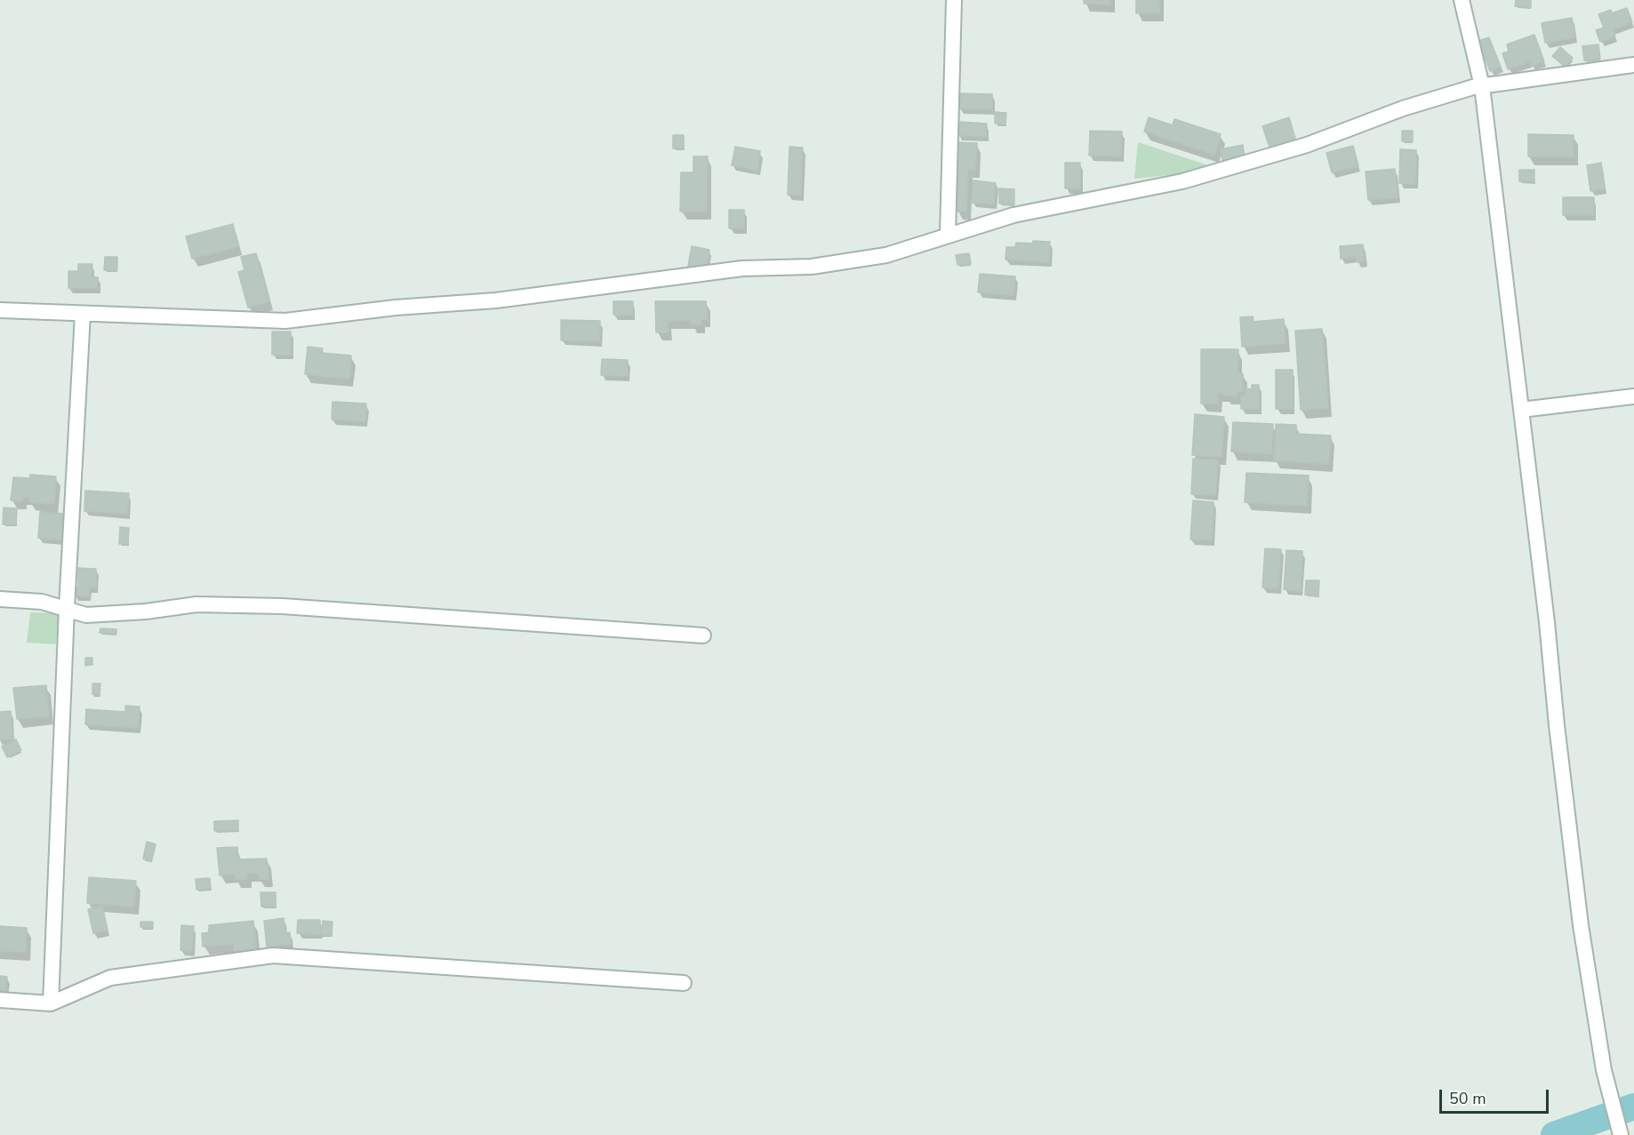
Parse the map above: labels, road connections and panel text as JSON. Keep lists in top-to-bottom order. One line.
{"scale_bar":"50 m"}
